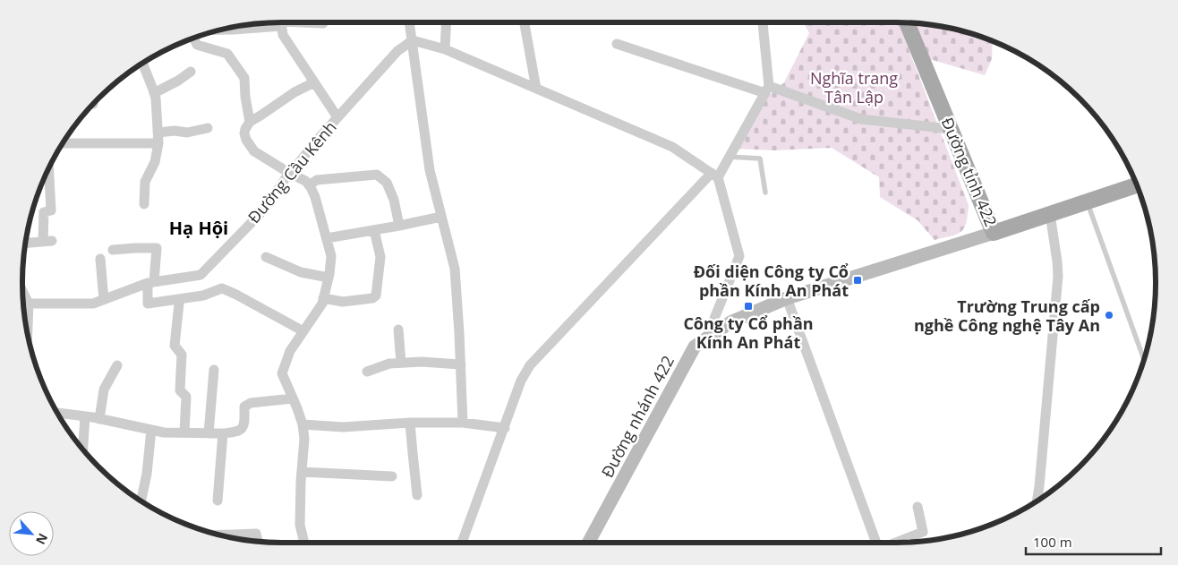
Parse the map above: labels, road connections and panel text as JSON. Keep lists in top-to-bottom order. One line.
{"streets":{"main road":["Đường tỉnh 422"],"street":["Đường Cầu Kênh","Đường nhánh 422"]},"crossings":[["Đường tỉnh 422","Đường nhánh 422"]],"districts":["Hạ Hội"],"parks":["Nghĩa trang Tân Lập"],"places":{"transit":["Đối diện Công ty Cổ phần Kính An Phát","Công ty Cổ phần Kính An Phát"],"other":["Trường Trung cấp nghề Công nghệ Tây An"]},"scale_bar":"100 m","north":"bottom right"}
